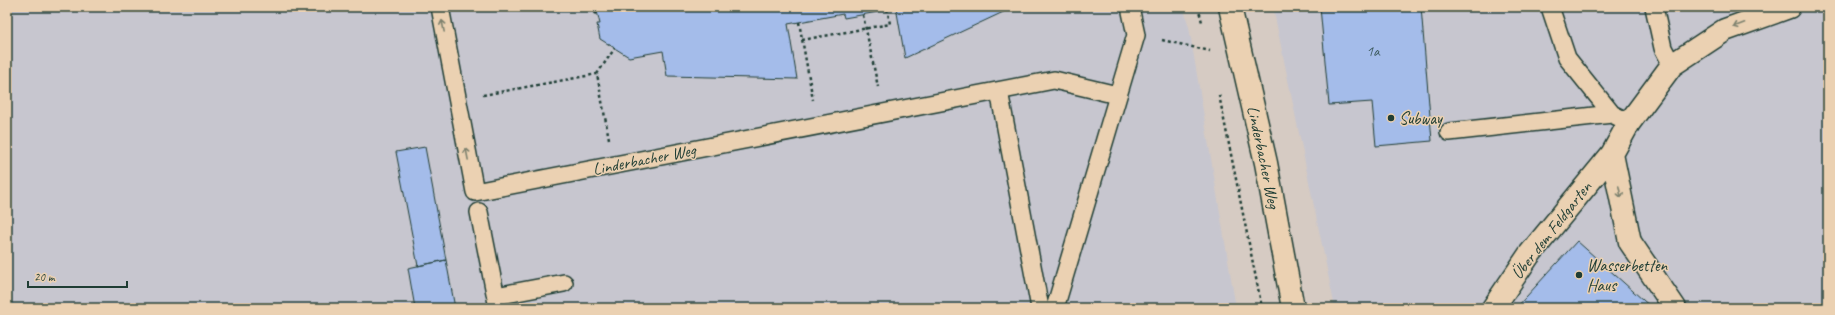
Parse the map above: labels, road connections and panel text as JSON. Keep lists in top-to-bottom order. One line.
{"streets":{"street":["Linderbacher Weg","Über dem Feldgarten"]},"places":["Subway","Wasserbetten Haus"],"house_numbers":["1a"],"scale_bar":"20 m"}
